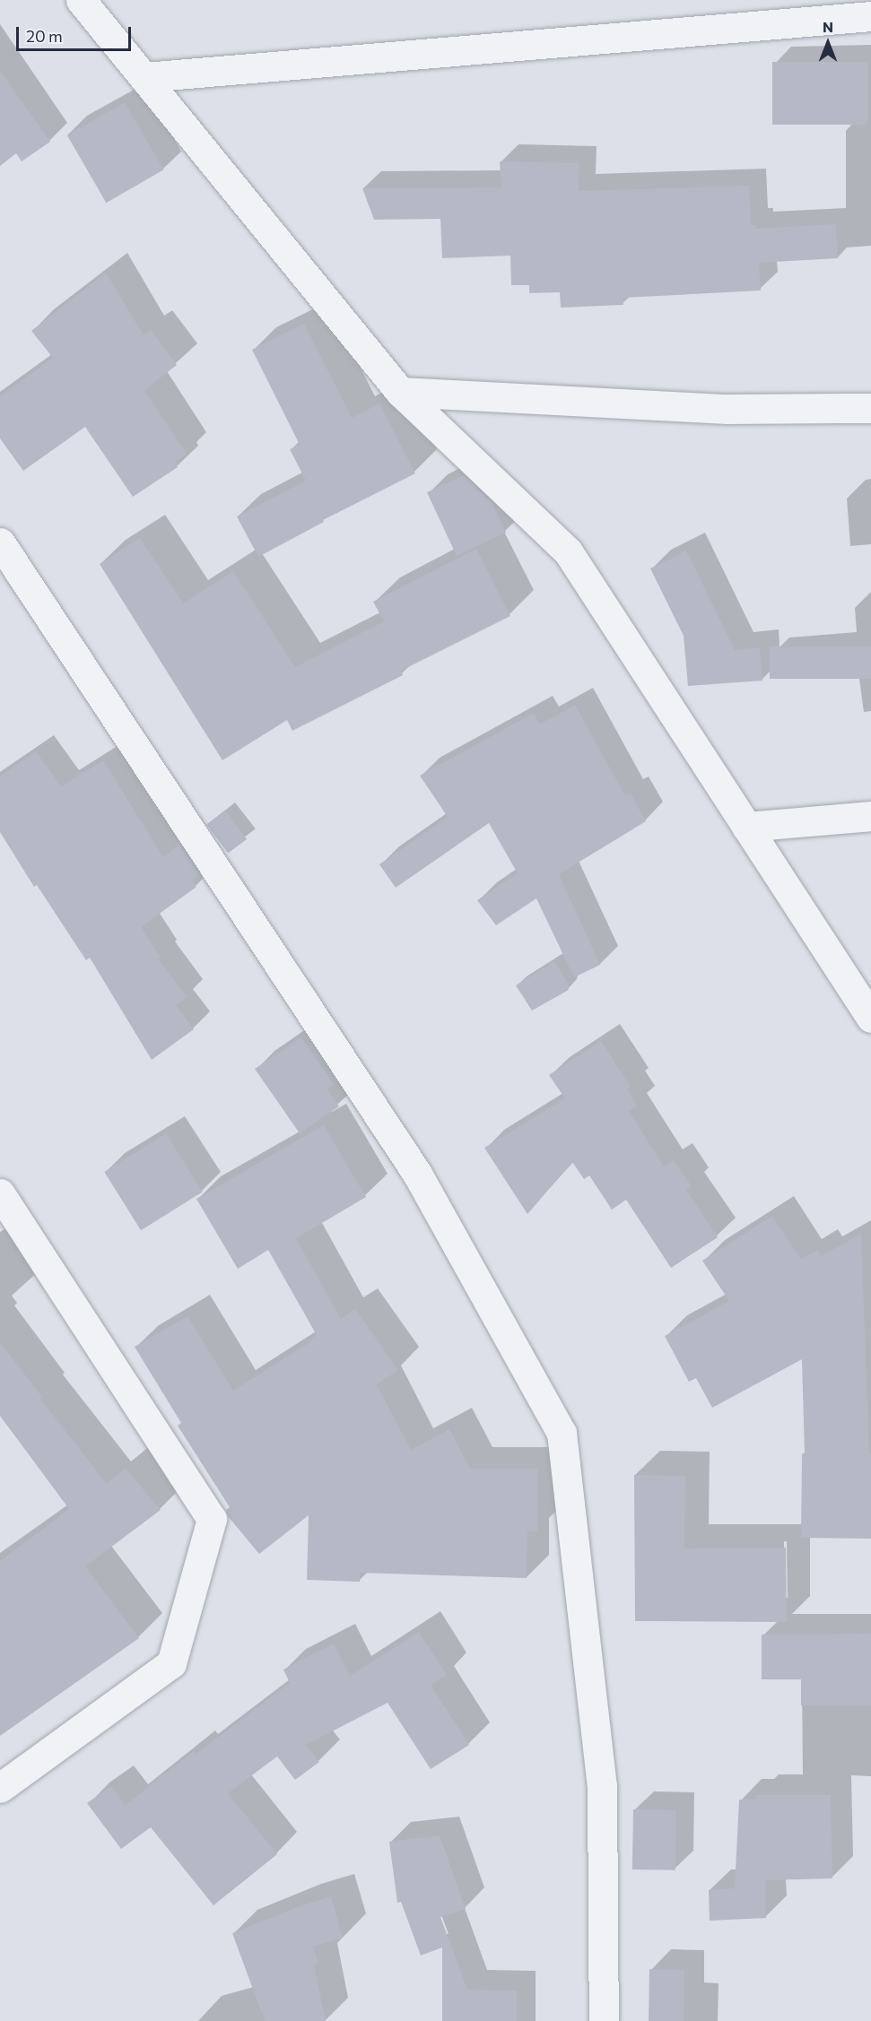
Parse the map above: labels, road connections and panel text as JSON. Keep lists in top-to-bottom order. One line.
{"scale_bar":"20 m","north":"top"}
